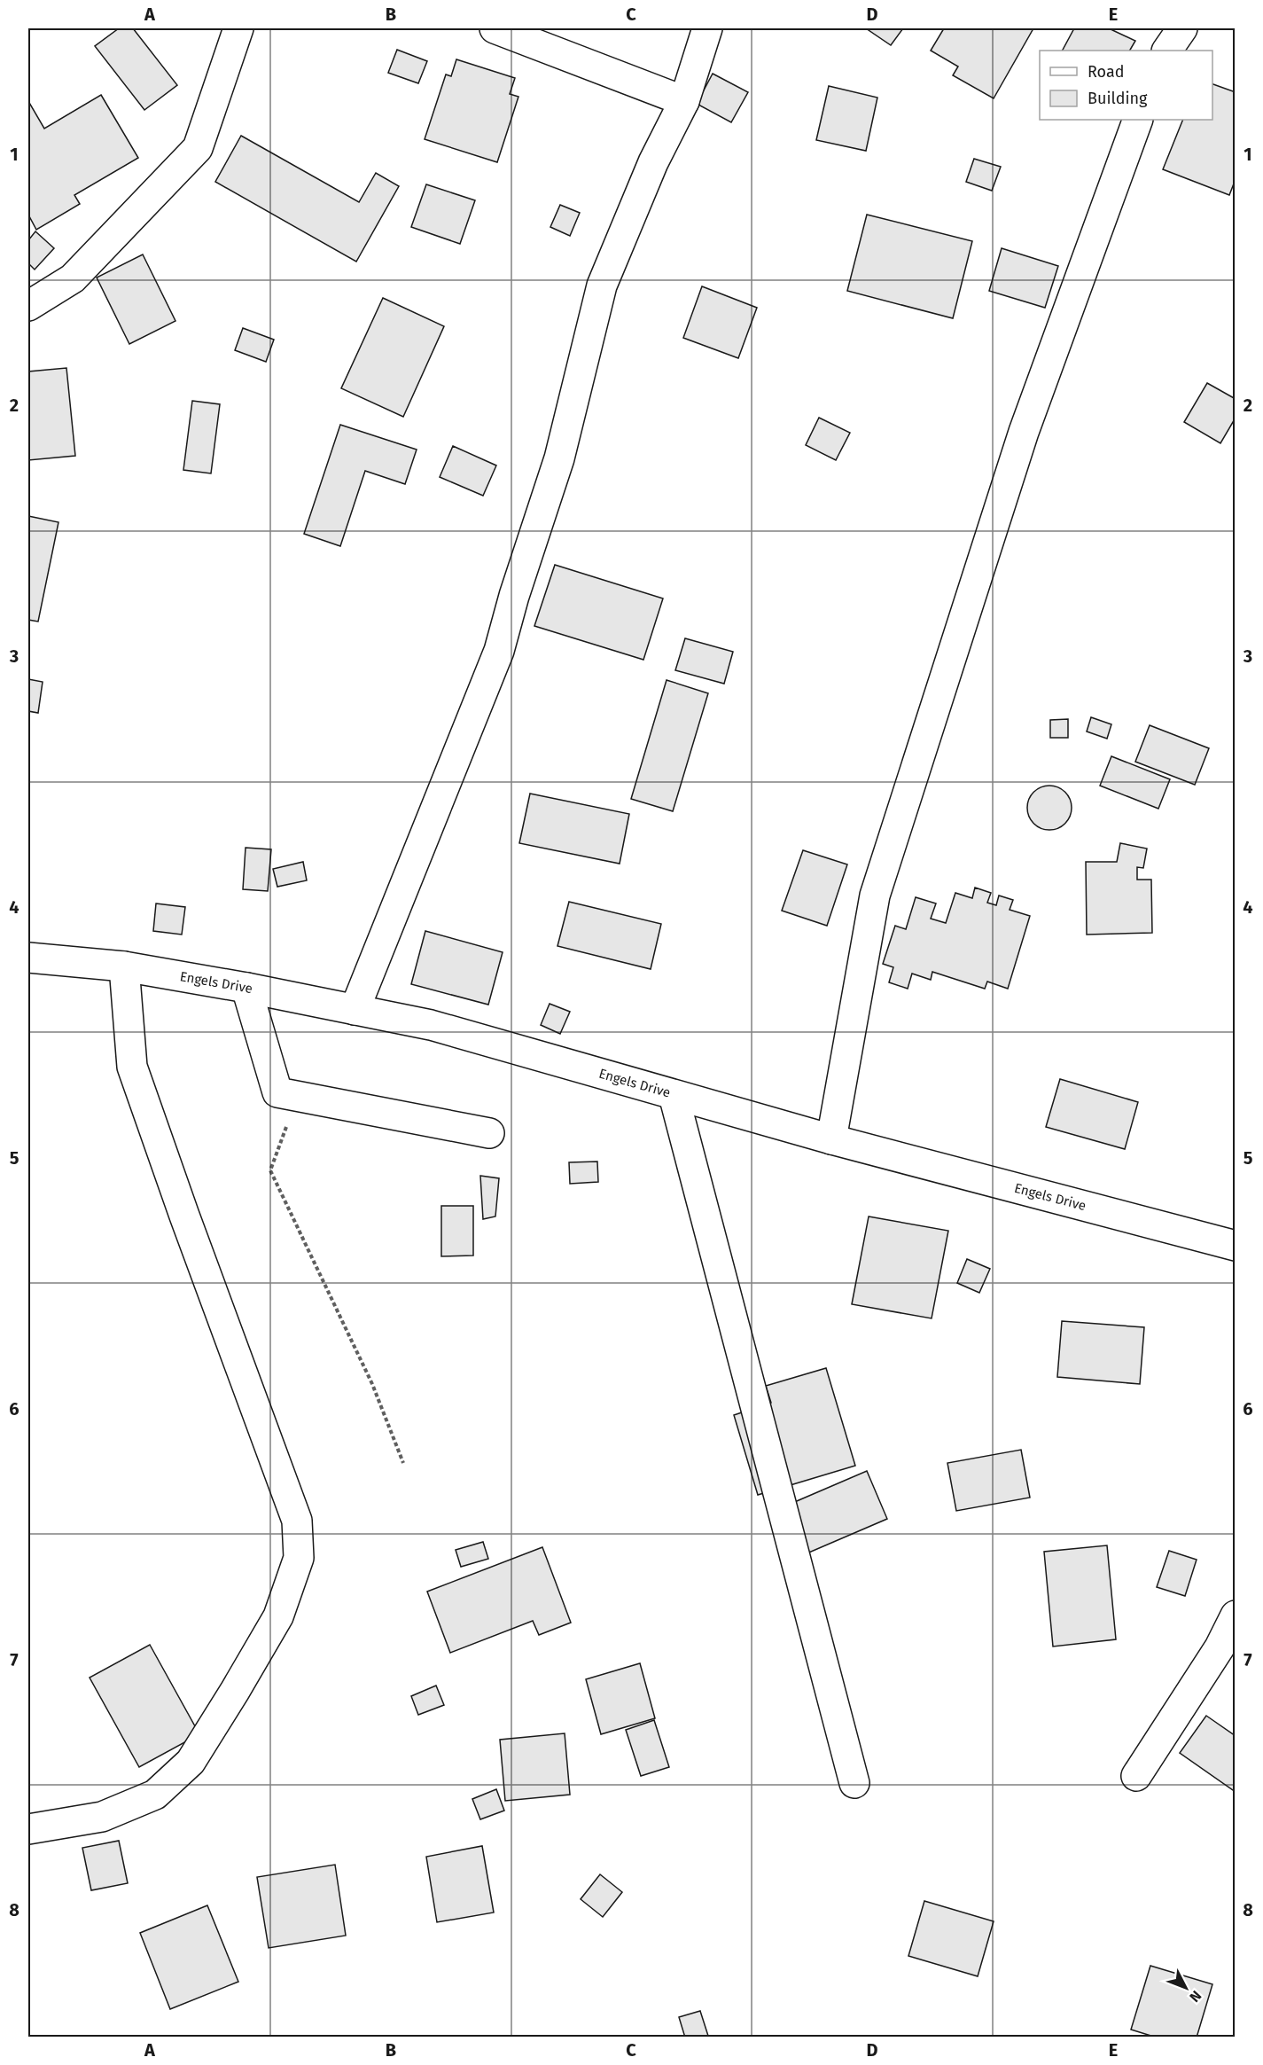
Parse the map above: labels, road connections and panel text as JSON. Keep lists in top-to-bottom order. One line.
{"streets":{"street":["Engels Drive"]},"legend":["Road","Building"],"north":"bottom right","grid":{"columns":["A","B","C","D","E"],"rows":["1","2","3","4","5","6","7","8"]}}
